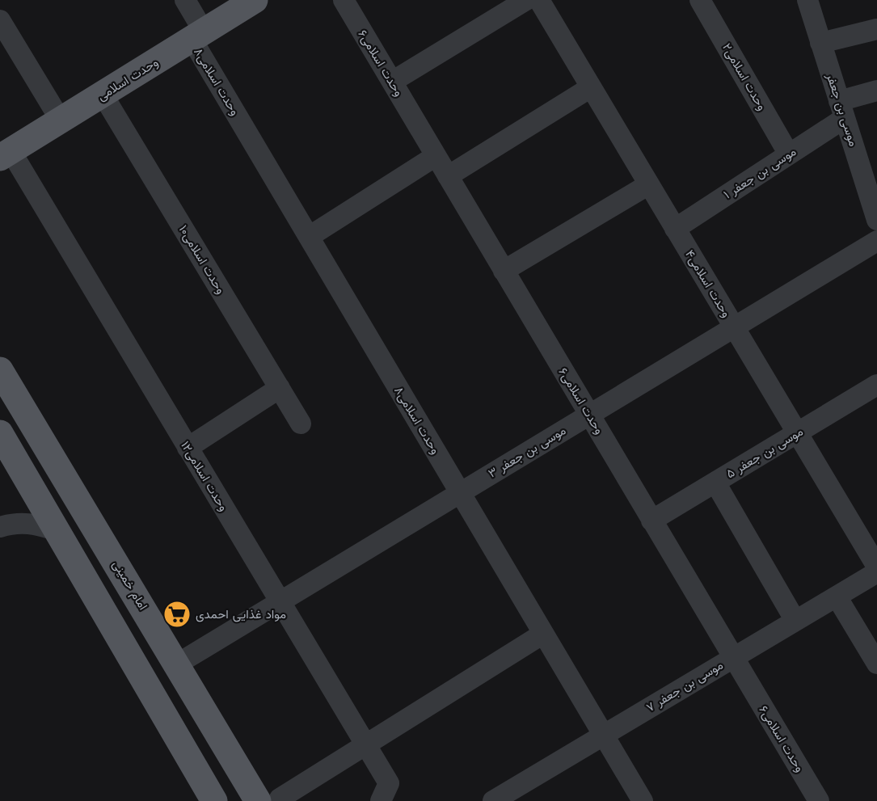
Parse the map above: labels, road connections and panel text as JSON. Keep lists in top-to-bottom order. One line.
{"streets":{"main road":["وحدت اسلامی","امام خمینی"],"street":["وحدت اسلامی۶","وحدت اسلامی۲","وحدت اسلامی۸","موسی بن جعفر","موسی بن جعفر ۱","وحدت اسلامی۱۰","وحدت اسلامی۴","موسی بن جعفر ۳","موسی بن جعفر ۵","وحدت اسلامی۱۲","موسی بن جعفر ۷"]},"crossings":[["وحدت اسلامی۶","موسی بن جعفر ۳"],["وحدت اسلامی۶","موسی بن جعفر ۵"],["وحدت اسلامی۶","موسی بن جعفر ۷"],["وحدت اسلامی۲","موسی بن جعفر ۱"],["وحدت اسلامی","وحدت اسلامی۸"],["وحدت اسلامی","وحدت اسلامی۱۰"],["وحدت اسلامی","وحدت اسلامی۱۲"],["وحدت اسلامی۸","موسی بن جعفر ۳"],["وحدت اسلامی۸","موسی بن جعفر ۷"],["موسی بن جعفر","موسی بن جعفر ۱"],["موسی بن جعفر ۱","وحدت اسلامی۴"],["وحدت اسلامی۴","موسی بن جعفر ۳"],["وحدت اسلامی۴","موسی بن جعفر ۵"],["موسی بن جعفر ۳","وحدت اسلامی۱۲"],["موسی بن جعفر ۳","امام خمینی"]],"places":{"supermarket":["مواد غذایی احمدی"]}}
